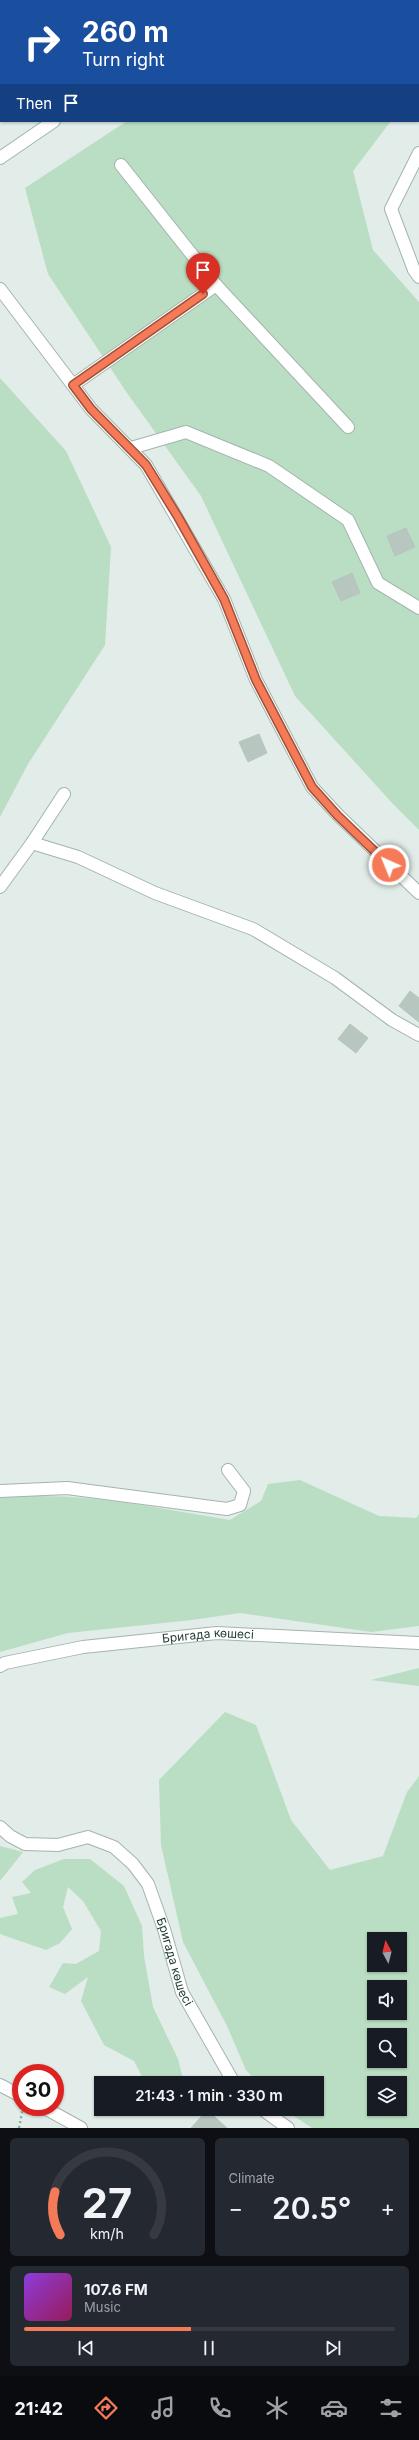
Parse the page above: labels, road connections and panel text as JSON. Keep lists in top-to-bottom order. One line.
{"streets":{"street":["Бригада көшесі"]},"north":"top","page":{"turn":["260 m","Turn right"],"then":"Then","limit":"30","trip":"21:43 · 1 min · 330 m","tile":"Climate","heat":["−","20.5°","+"],"song":["107.6 FM","Music"],"tabs":"21:42","gauge":["27","km/h"]}}
